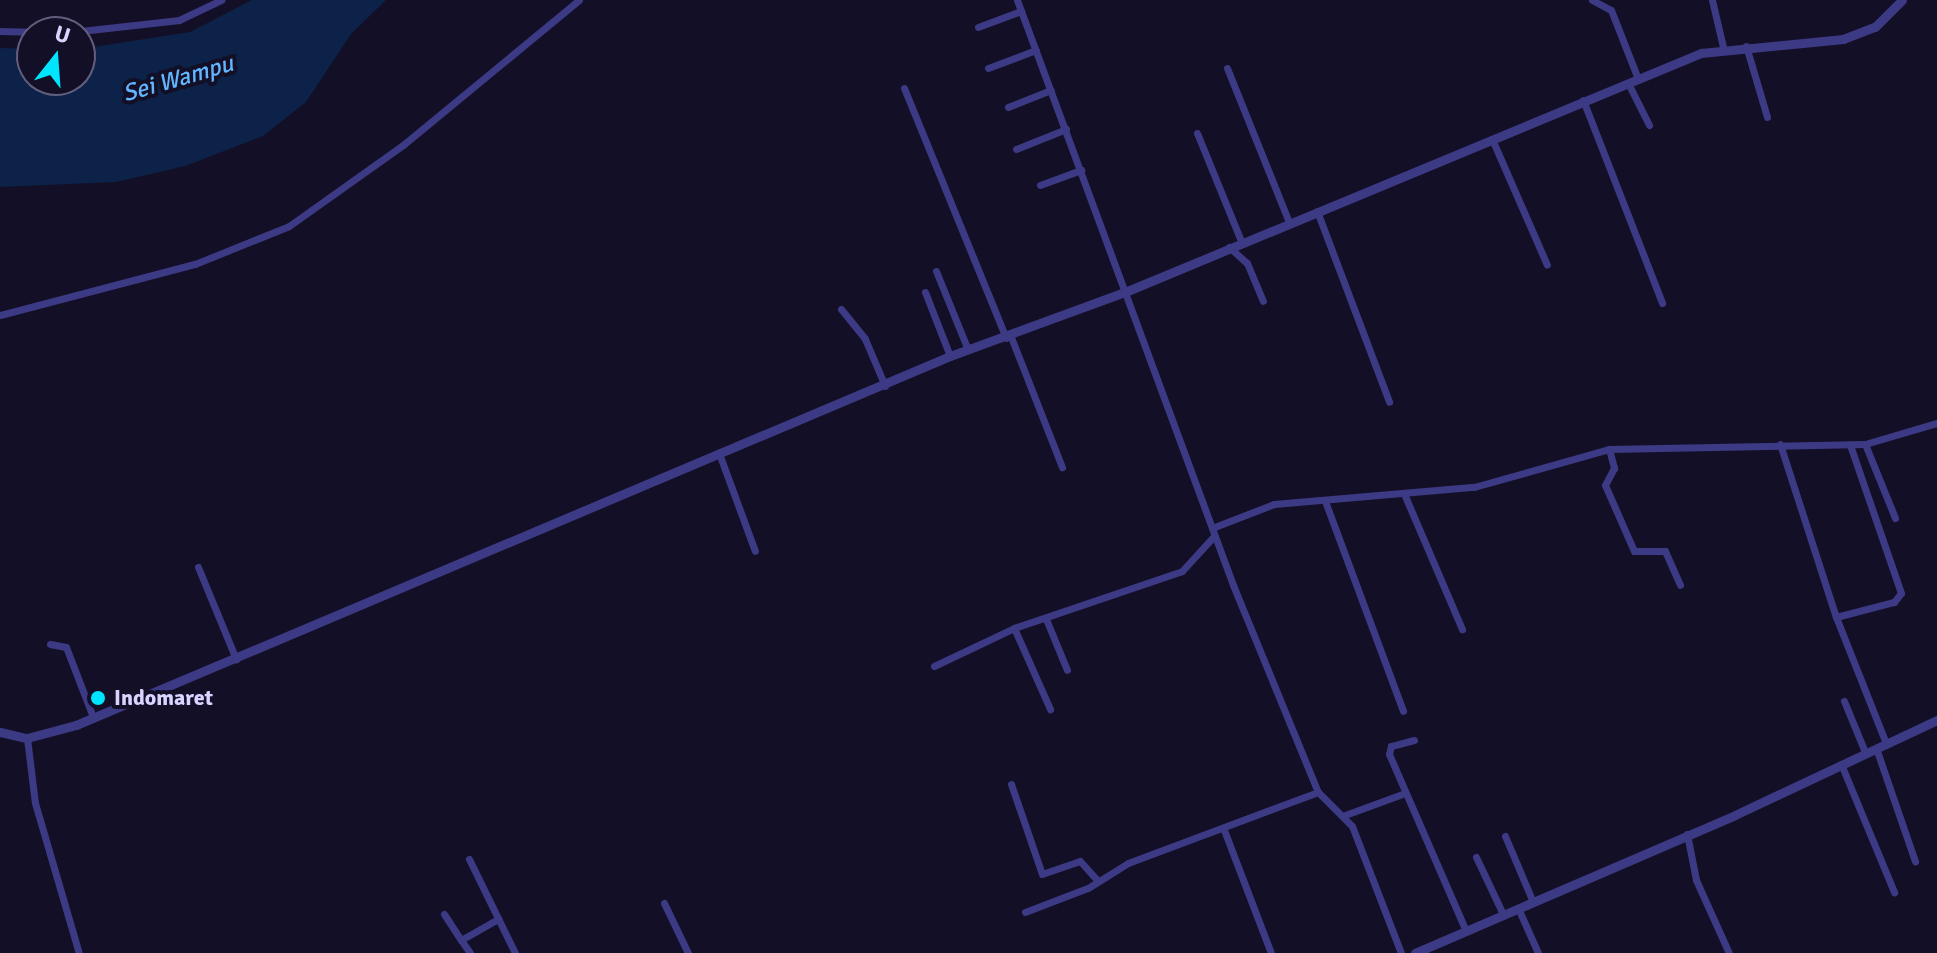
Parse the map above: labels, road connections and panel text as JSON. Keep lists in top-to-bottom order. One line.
{"water":["Sei Wampu"],"places":["Indomaret"],"north":"top"}
